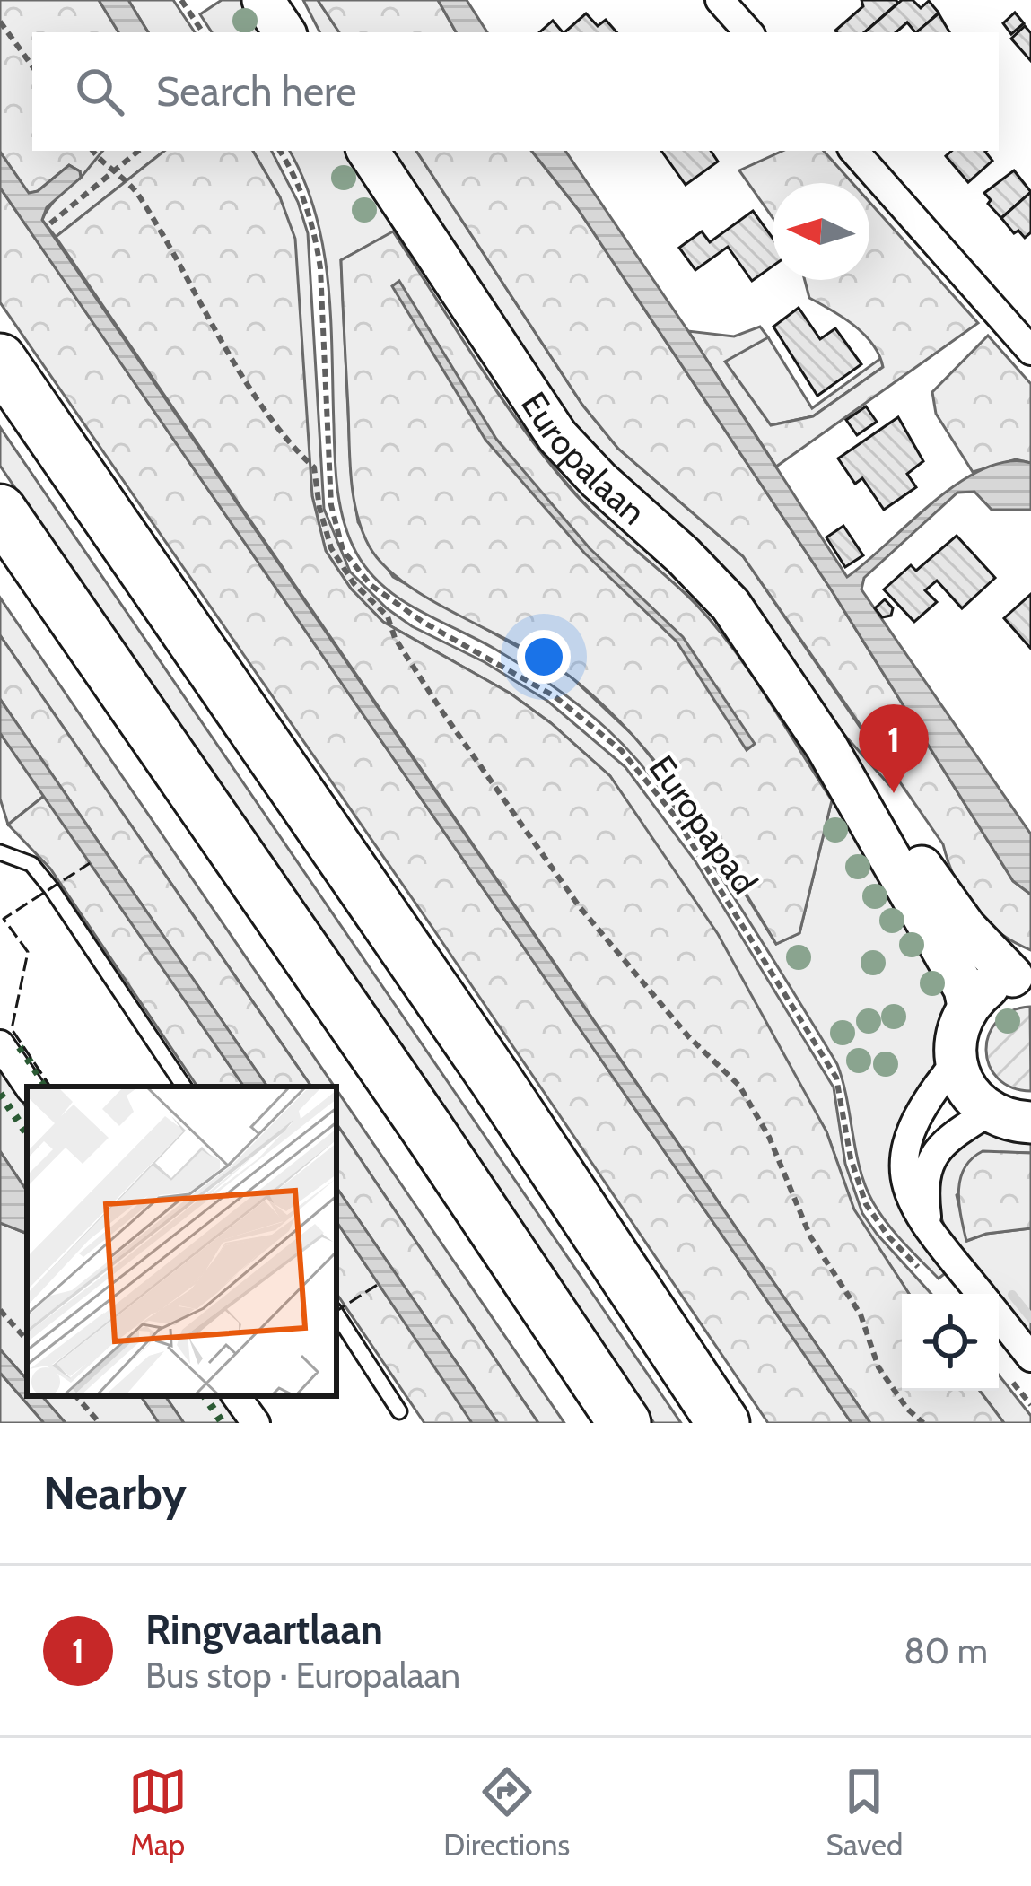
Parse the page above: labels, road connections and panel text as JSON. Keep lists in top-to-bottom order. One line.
{"streets":{"main road":["Europalaan"],"path":["Europapad"]},"north":"left","page":{"search":"Search here","pins":"1","heading":"Nearby","list":[{"mark":"1","name":"Ringvaartlaan","note":"Bus stop · Europalaan","value":"80 m"}],"nav":["Map","Directions","Saved"]}}
